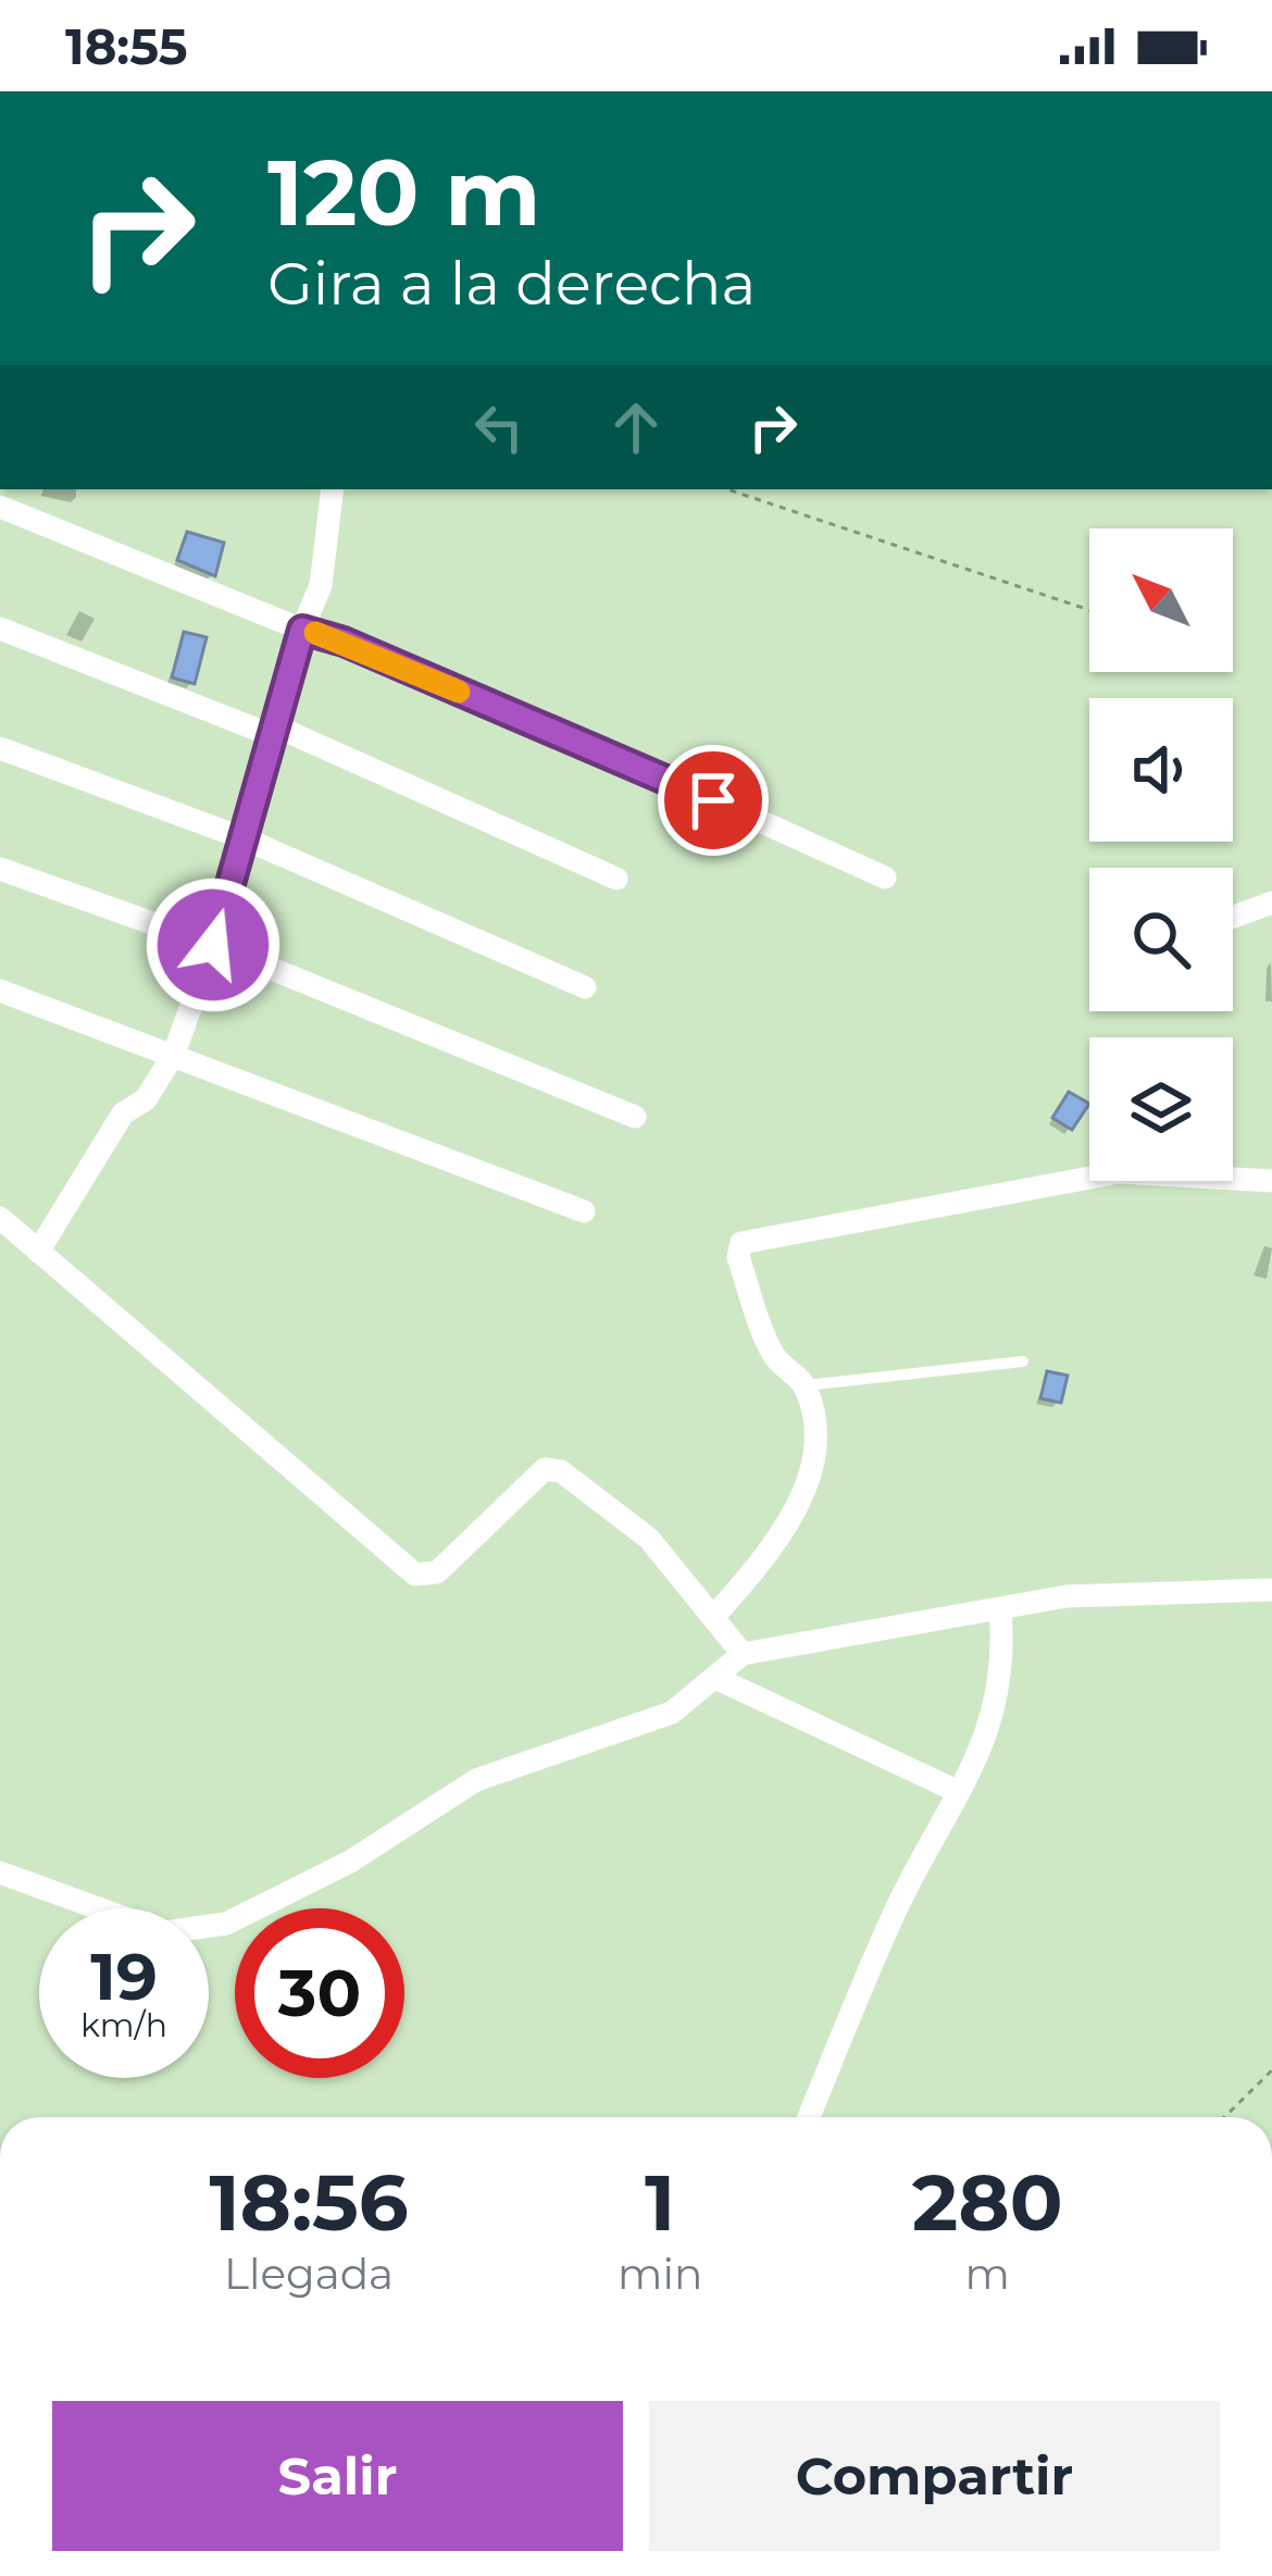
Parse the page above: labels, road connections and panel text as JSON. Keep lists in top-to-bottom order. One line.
{"north":"top left","page":{"status":"18:55","turn":["120 m","Gira a la derecha"],"speed":"19 km/h","limit":"30","eta":["18:56","Llegada","1","min","280","m"],"buttons":["Salir","Compartir"]}}
